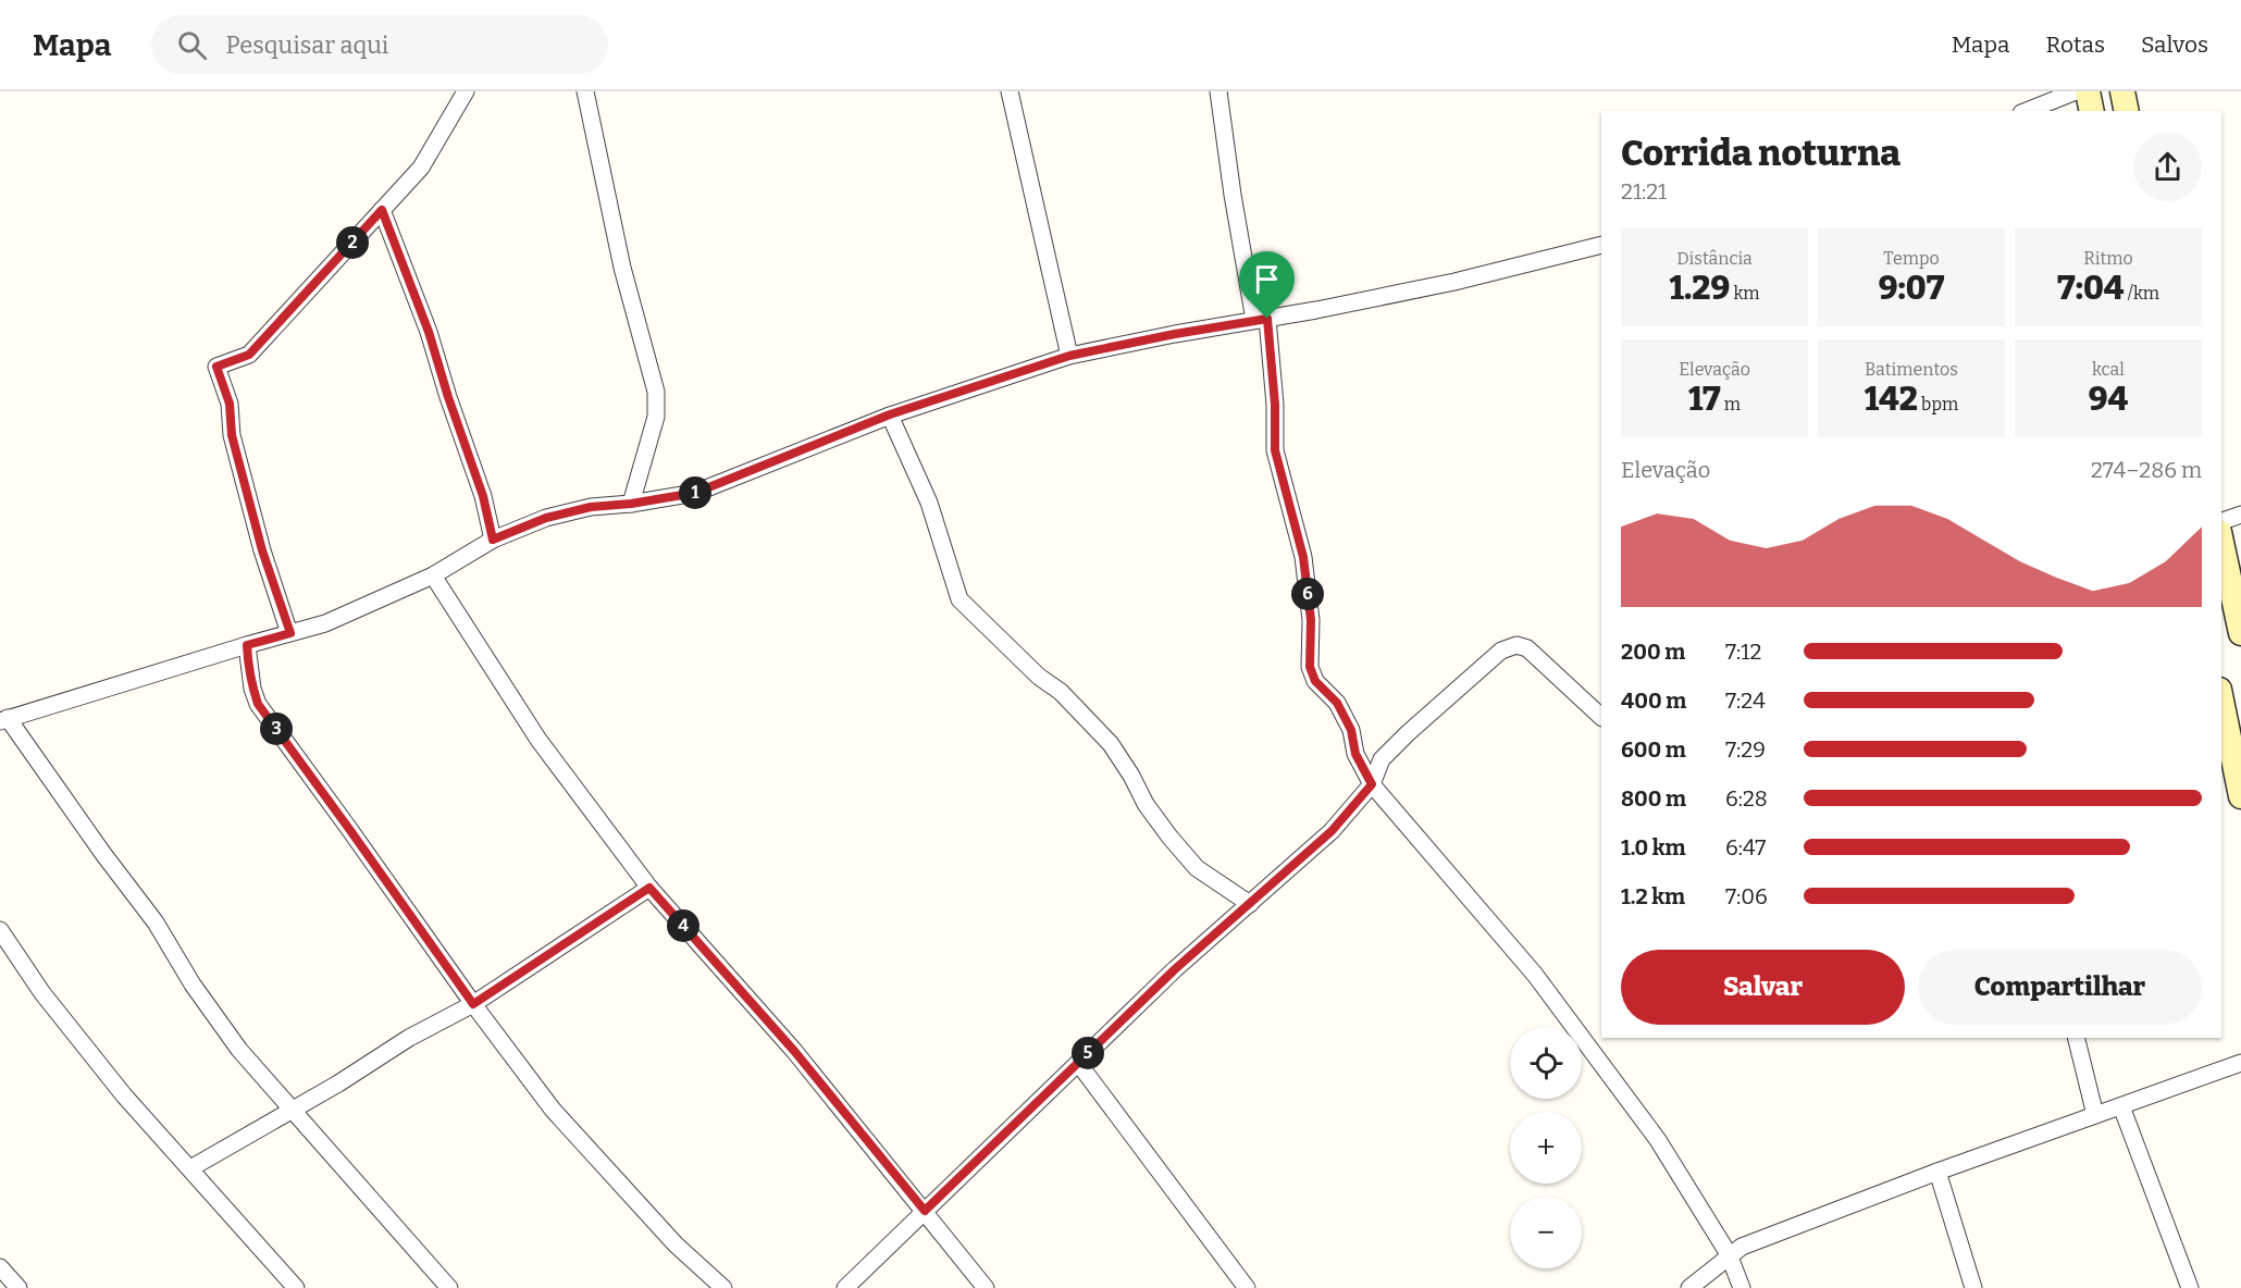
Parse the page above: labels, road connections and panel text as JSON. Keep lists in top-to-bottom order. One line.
{"page":{"header":"Mapa","search":"Pesquisar aqui","nav":["Mapa","Rotas","Salvos"],"heading":["Corrida noturna","21:21"],"stats":[["Distância","1.29 km"],["Tempo","9:07"],["Ritmo","7:04 /km"],["Elevação","17 m"],["Batimentos","142 bpm"],["kcal","94"]],"pins":["2","1","6","3","4","5"],"chart":["Elevação","274–286 m"],"list":[{"name":"200 m","note":"7:12"},{"name":"400 m","note":"7:24"},{"name":"600 m","note":"7:29"},{"name":"800 m","note":"6:28"},{"name":"1.0 km","note":"6:47"},{"name":"1.2 km","note":"7:06"}],"buttons":["Salvar","Compartilhar"],"map_buttons":["+","−"]}}
